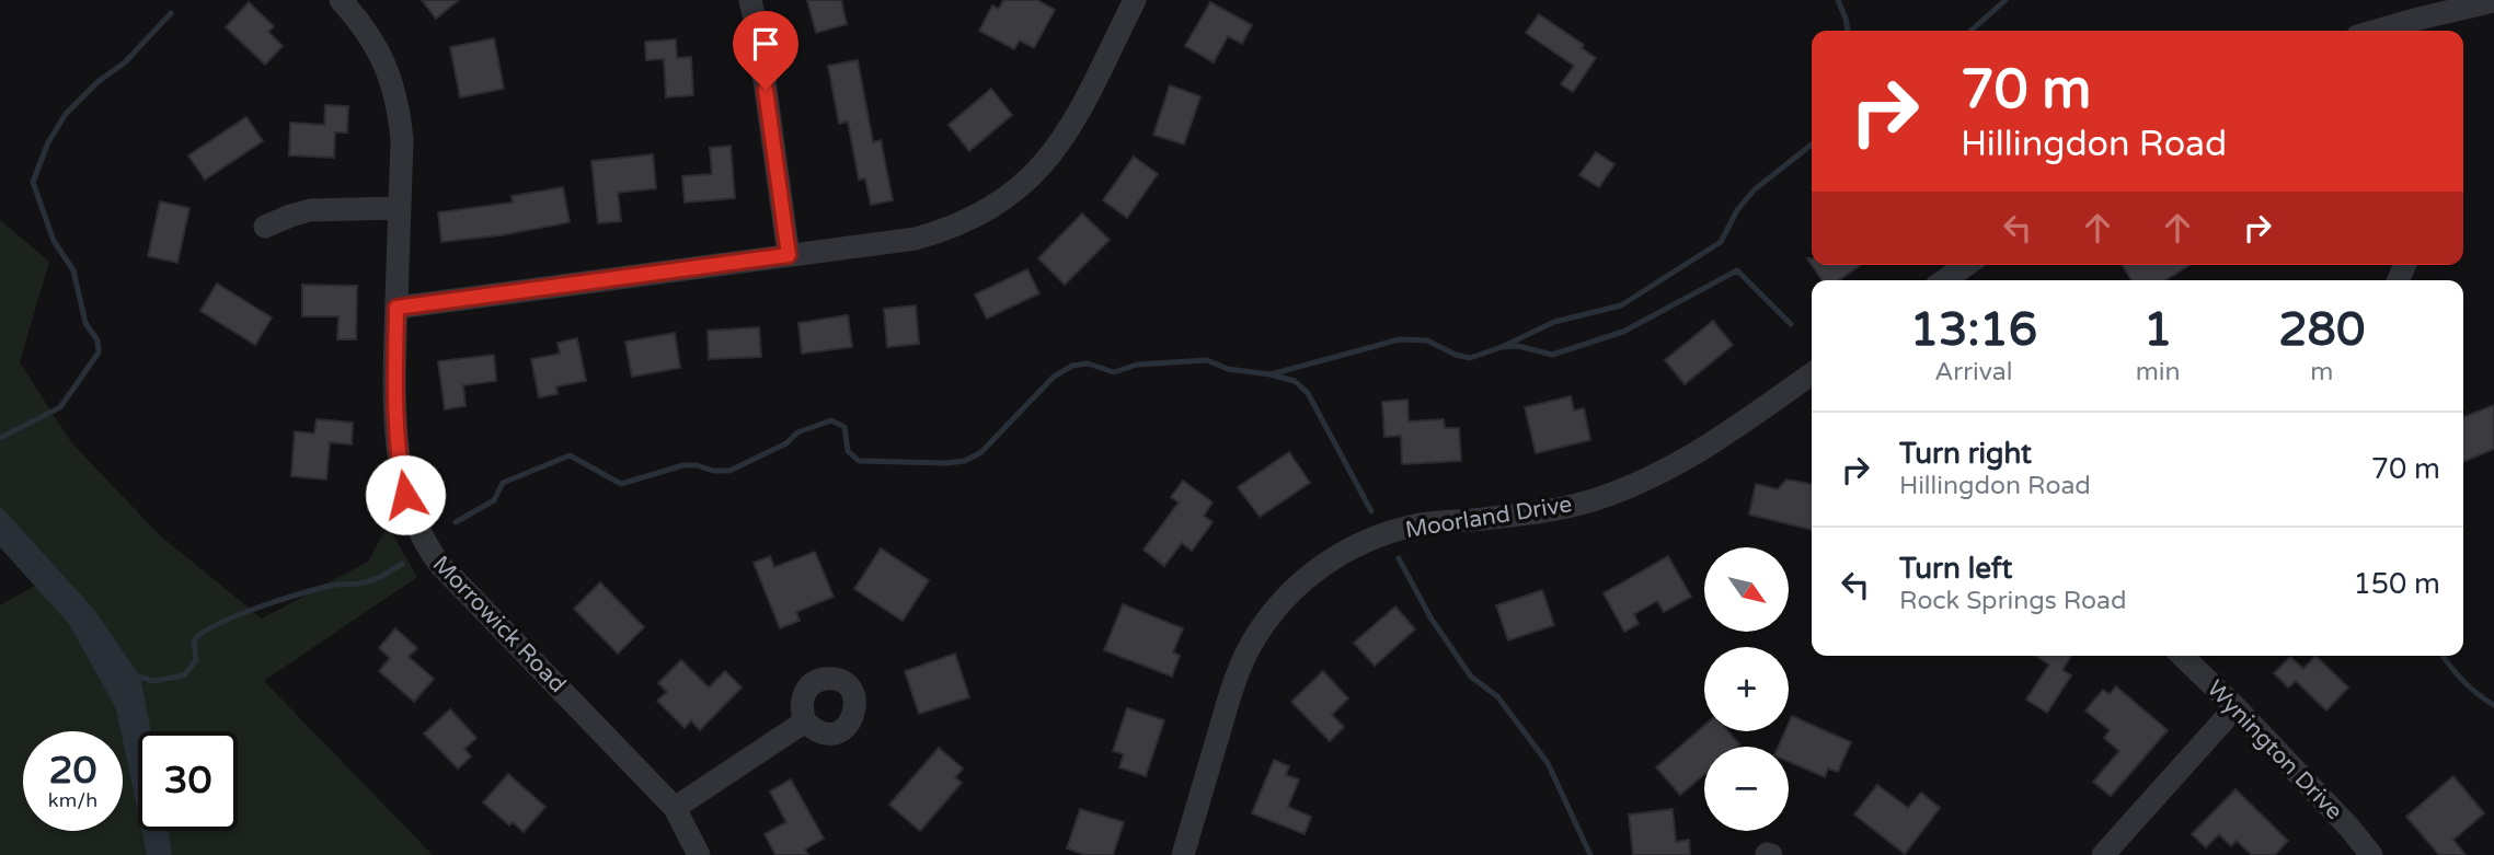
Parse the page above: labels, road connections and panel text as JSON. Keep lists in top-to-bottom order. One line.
{"streets":{"street":["Moorland Drive","Morrowick Road","Wynington Drive"]},"north":"bottom right","page":{"turn":["70 m","Hillingdon Road"],"eta":["13:16","Arrival","1","min","280","m"],"list":[{"name":"Turn right","note":"Hillingdon Road","value":"70 m"},{"name":"Turn left","note":"Rock Springs Road","value":"150 m"}],"map_buttons":["+","−"],"speed":"20 km/h","limit":"30"}}
